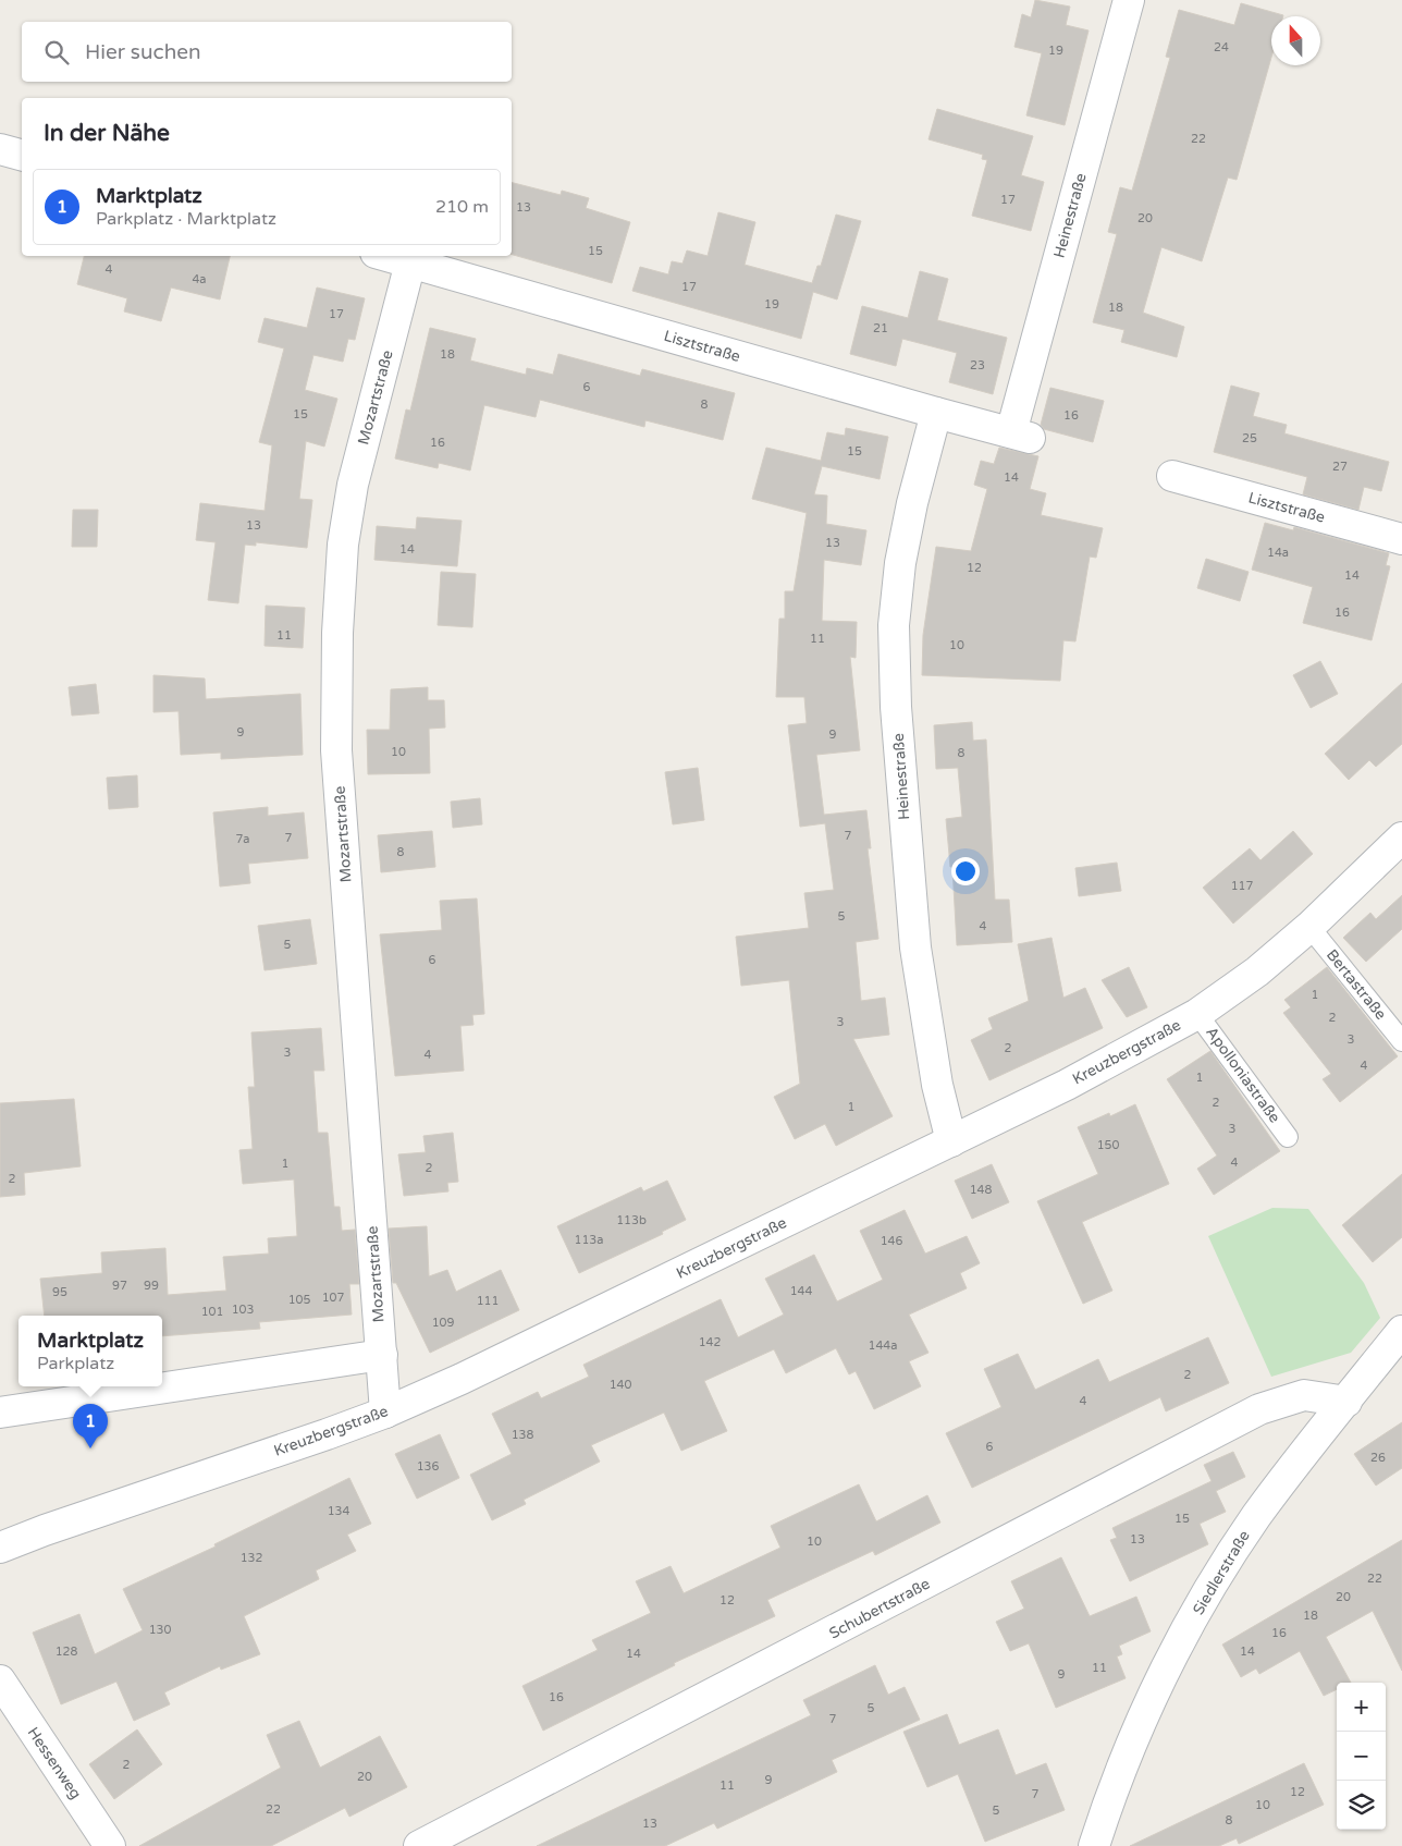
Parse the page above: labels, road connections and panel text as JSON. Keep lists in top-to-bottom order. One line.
{"streets":{"street":["Heinestraße","Lisztstraße","Mozartstraße","Kreuzbergstraße","Siedlerstraße","Schubertstraße","Hessenweg"],"lane":["Bertastraße","Apolloniastraße"]},"crossings":[["Heinestraße","Lisztstraße"],["Heinestraße","Kreuzbergstraße"],["Lisztstraße","Mozartstraße"],["Mozartstraße","Kreuzbergstraße"],["Bertastraße","Kreuzbergstraße"],["Kreuzbergstraße","Apolloniastraße"],["Siedlerstraße","Schubertstraße"]],"house_numbers":["24","19","22","17","13","20","15","4","4a","17","19","18","17","21","18","23","6","8","15","16","25","16","15","27","14","13","13","14","14a","12","14","16","11","11","10","9","9","10","8","7","7","7a","8","117","5","4","5","6","1","2","3","3","2","3","4","4","1","2","1","3","150","4","1","2","2","148","113b","113a","146","97","99","144","95","107","105","111","103","101","109","142","144a","2","140","4","138","6","26","136","134","15","13","10","132","22","20","12","18","130","16","128","14","14","11","9","16","5","7","2","20","9","11","12","7","10","22","5","8","13"],"north":"top","page":{"search":"Hier suchen","heading":"In der Nähe","list":[{"mark":"1","name":"Marktplatz","note":"Parkplatz · Marktplatz","value":"210 m"}],"popup":["Marktplatz","Parkplatz"],"pins":"1","map_buttons":["+","−"]}}
